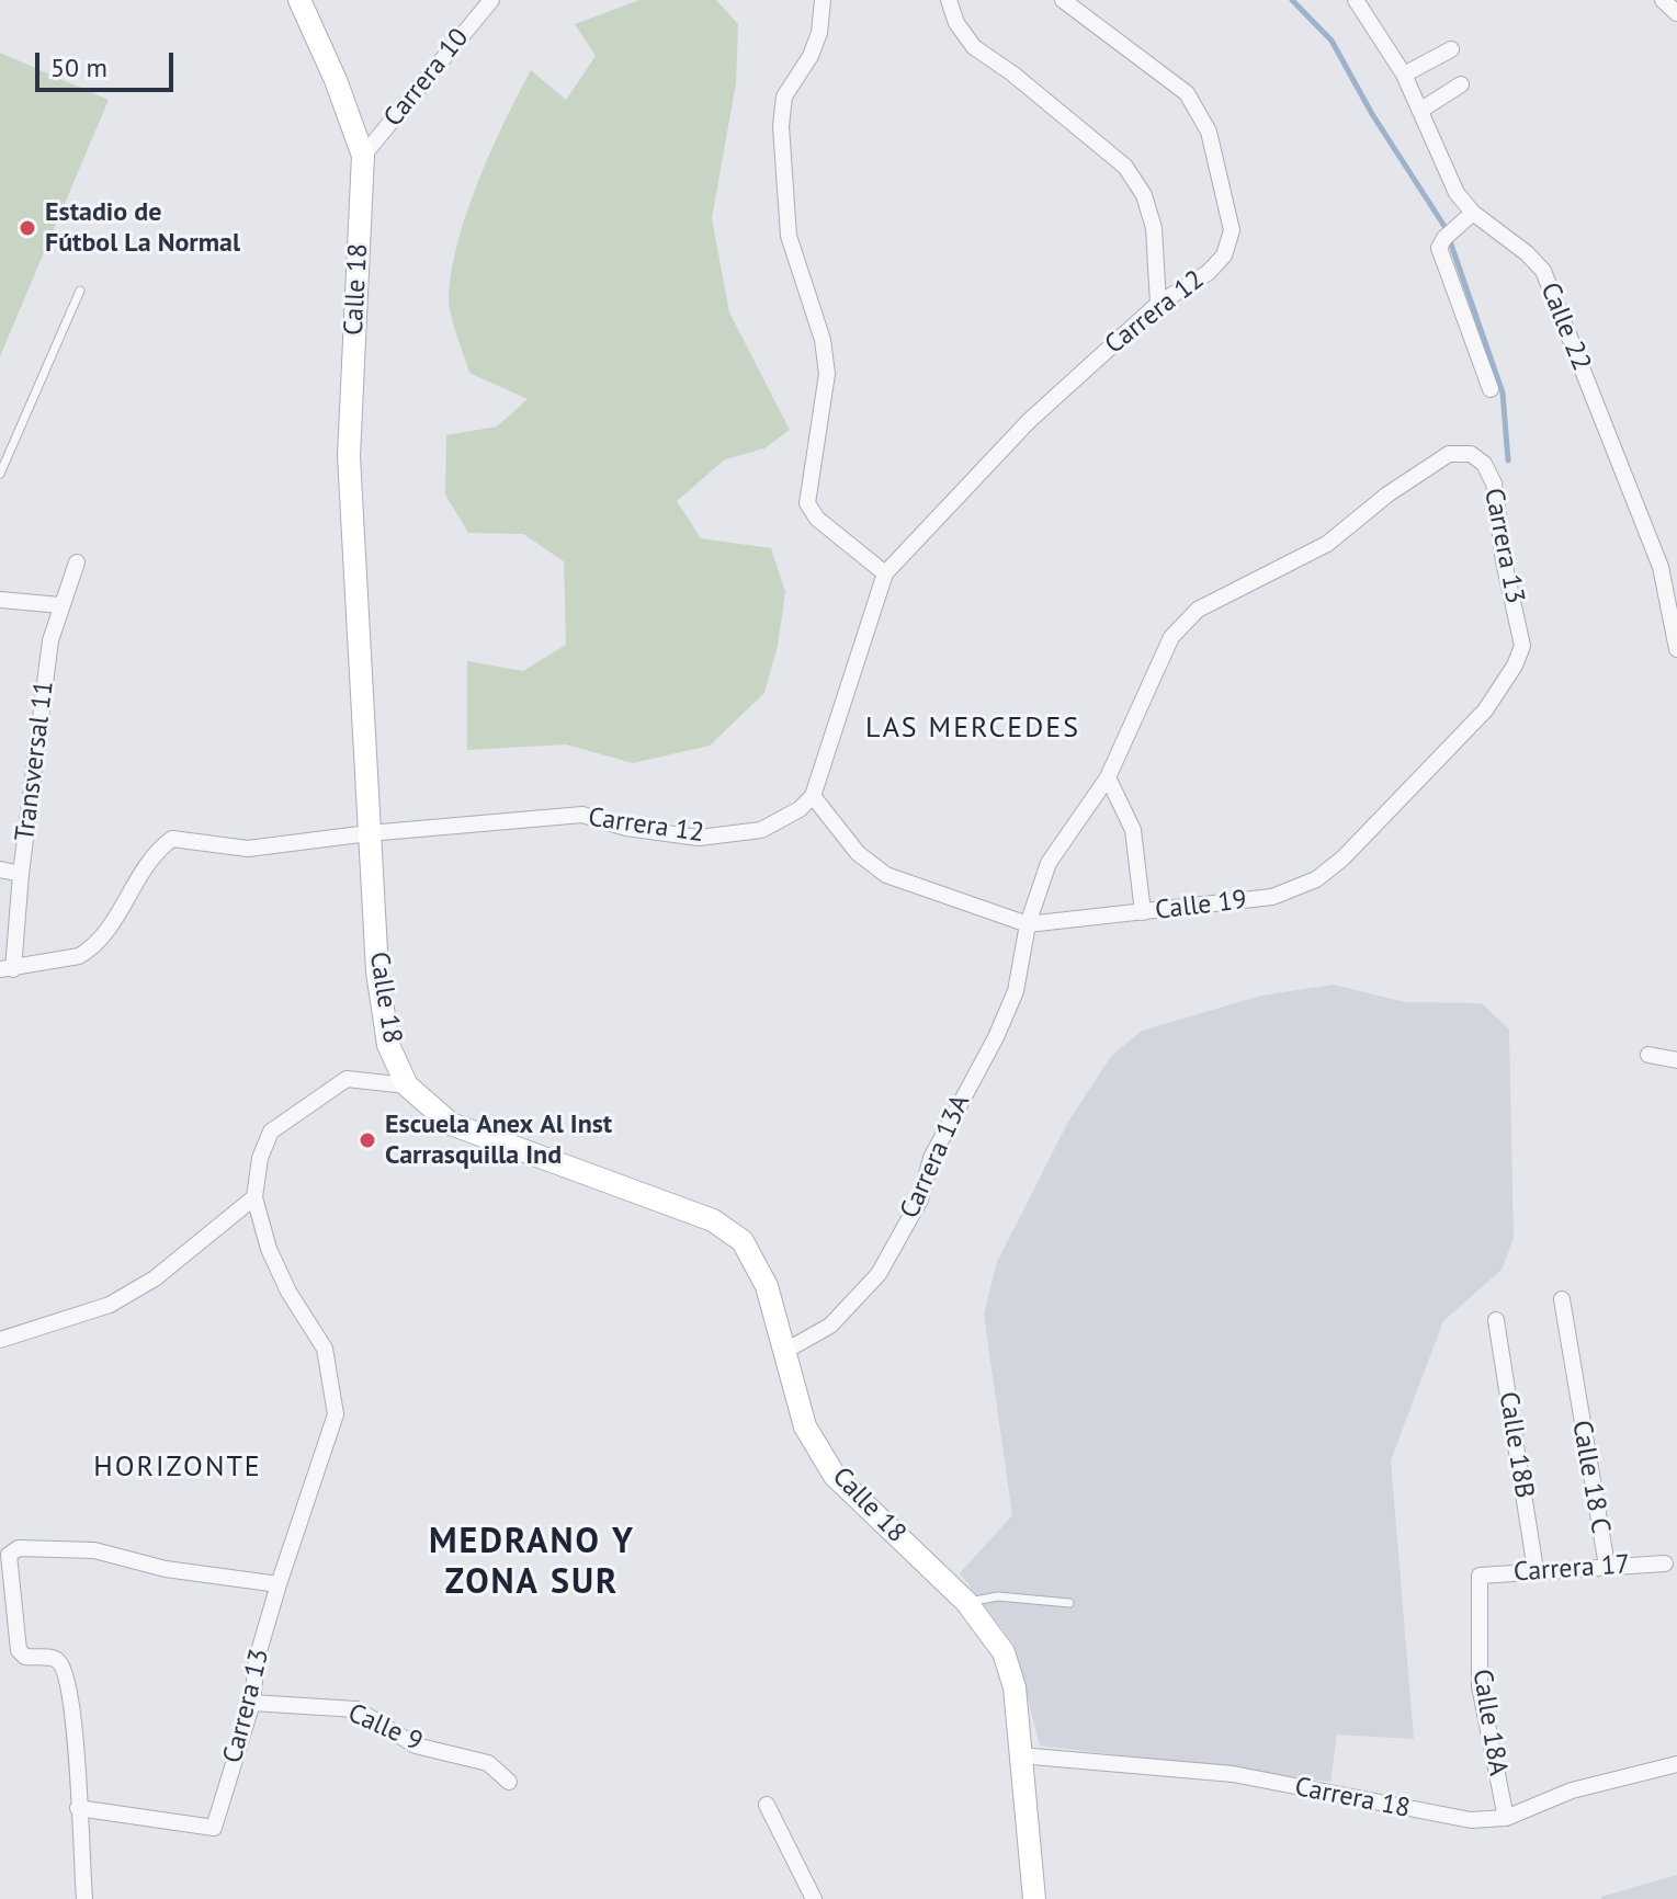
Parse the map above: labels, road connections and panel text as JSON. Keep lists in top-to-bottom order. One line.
{"streets":{"main road":["Calle 18"],"street":["Carrera 10","Carrera 12","Calle 22","Carrera 13","Transversal 11","Calle 19","Carrera 13A","Calle 18B","Calle 18 C","Carrera 17","Calle 18A","Calle 9","Carrera 18"]},"crossings":[["Carrera 10","Calle 18"],["Calle 18","Carrera 12"],["Calle 18","Carrera 13A"],["Calle 18","Carrera 18"],["Carrera 12","Transversal 11"],["Carrera 12","Calle 19"],["Carrera 13","Calle 19"],["Carrera 13","Carrera 13A"],["Carrera 13","Calle 9"],["Calle 19","Carrera 13A"],["Calle 18B","Carrera 17"],["Calle 18 C","Carrera 17"],["Carrera 17","Calle 18A"],["Calle 18A","Carrera 18"]],"districts":["LAS MERCEDES","HORIZONTE","MEDRANO Y ZONA SUR"],"places":["Estadio de Fútbol La Normal","Escuela Anex Al Inst Carrasquilla Ind"],"scale_bar":"50 m"}
